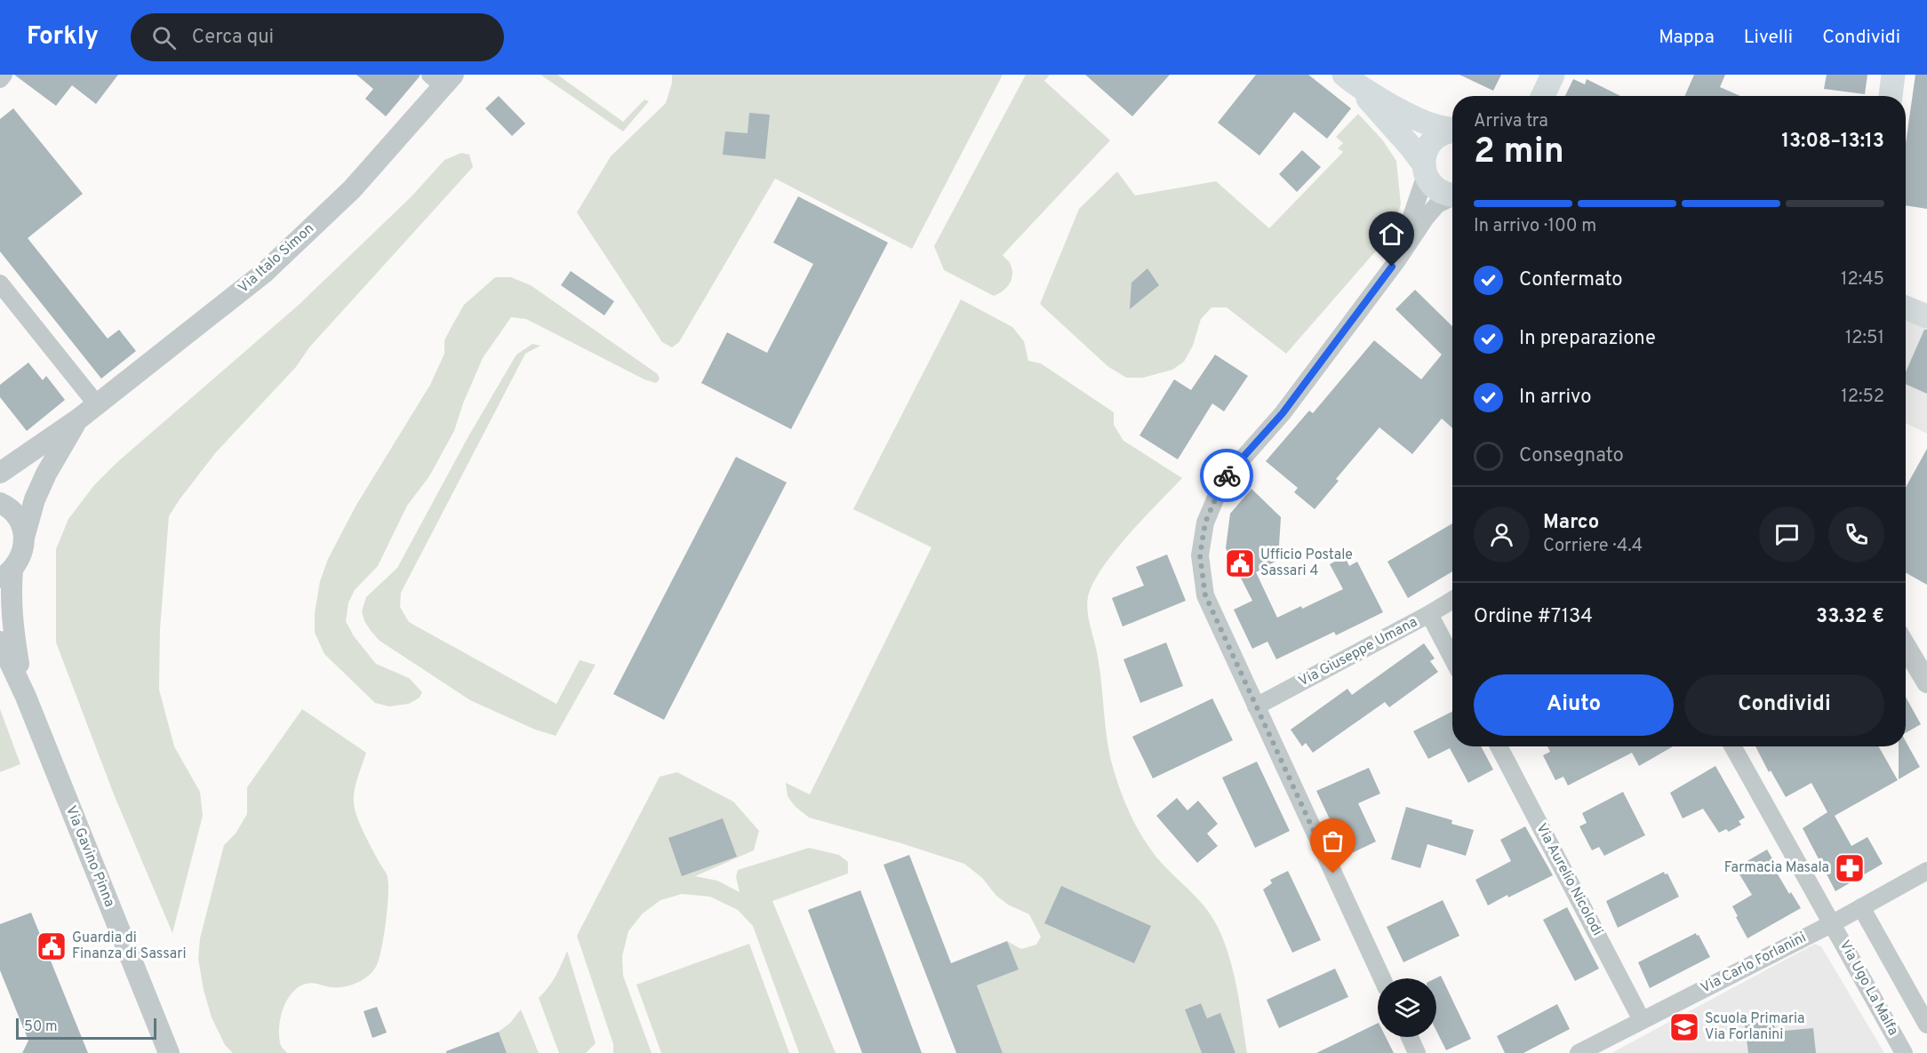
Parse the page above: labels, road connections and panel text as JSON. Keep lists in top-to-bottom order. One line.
{"streets":{"street":["Via Italo Simon","Via Giuseppe Umana","Via Gavino Pinna","Via Aurelio Nicolodi","Via Carlo Forlanini","Via Ugo La Malfa"]},"crossings":[["Via Italo Simon","Via Gavino Pinna"],["Via Aurelio Nicolodi","Via Carlo Forlanini"],["Via Carlo Forlanini","Via Ugo La Malfa"]],"places":{"public building":["Ufficio Postale Sassari 4","Guardia di Finanza di Sassari"],"pharmacy":["Farmacia Masala"],"school or university":["Scuola Primaria Via Forlanini"]},"scale_bar":"50 m","page":{"header":"Forkly","search":"Cerca qui","nav":["Mappa","Livelli","Condividi"],"heading":["2 min","Arriva tra","13:08–13:13"],"panel":["Marco","Corriere · 4.4","Ordine #7134","33.32 €"],"bar":"In arrivo · 100 m","list":[["Confermato","12:45"],["In preparazione","12:51"],["In arrivo","12:52"],"Consegnato"],"buttons":["Aiuto","Condividi"],"scale":"50 m"}}
